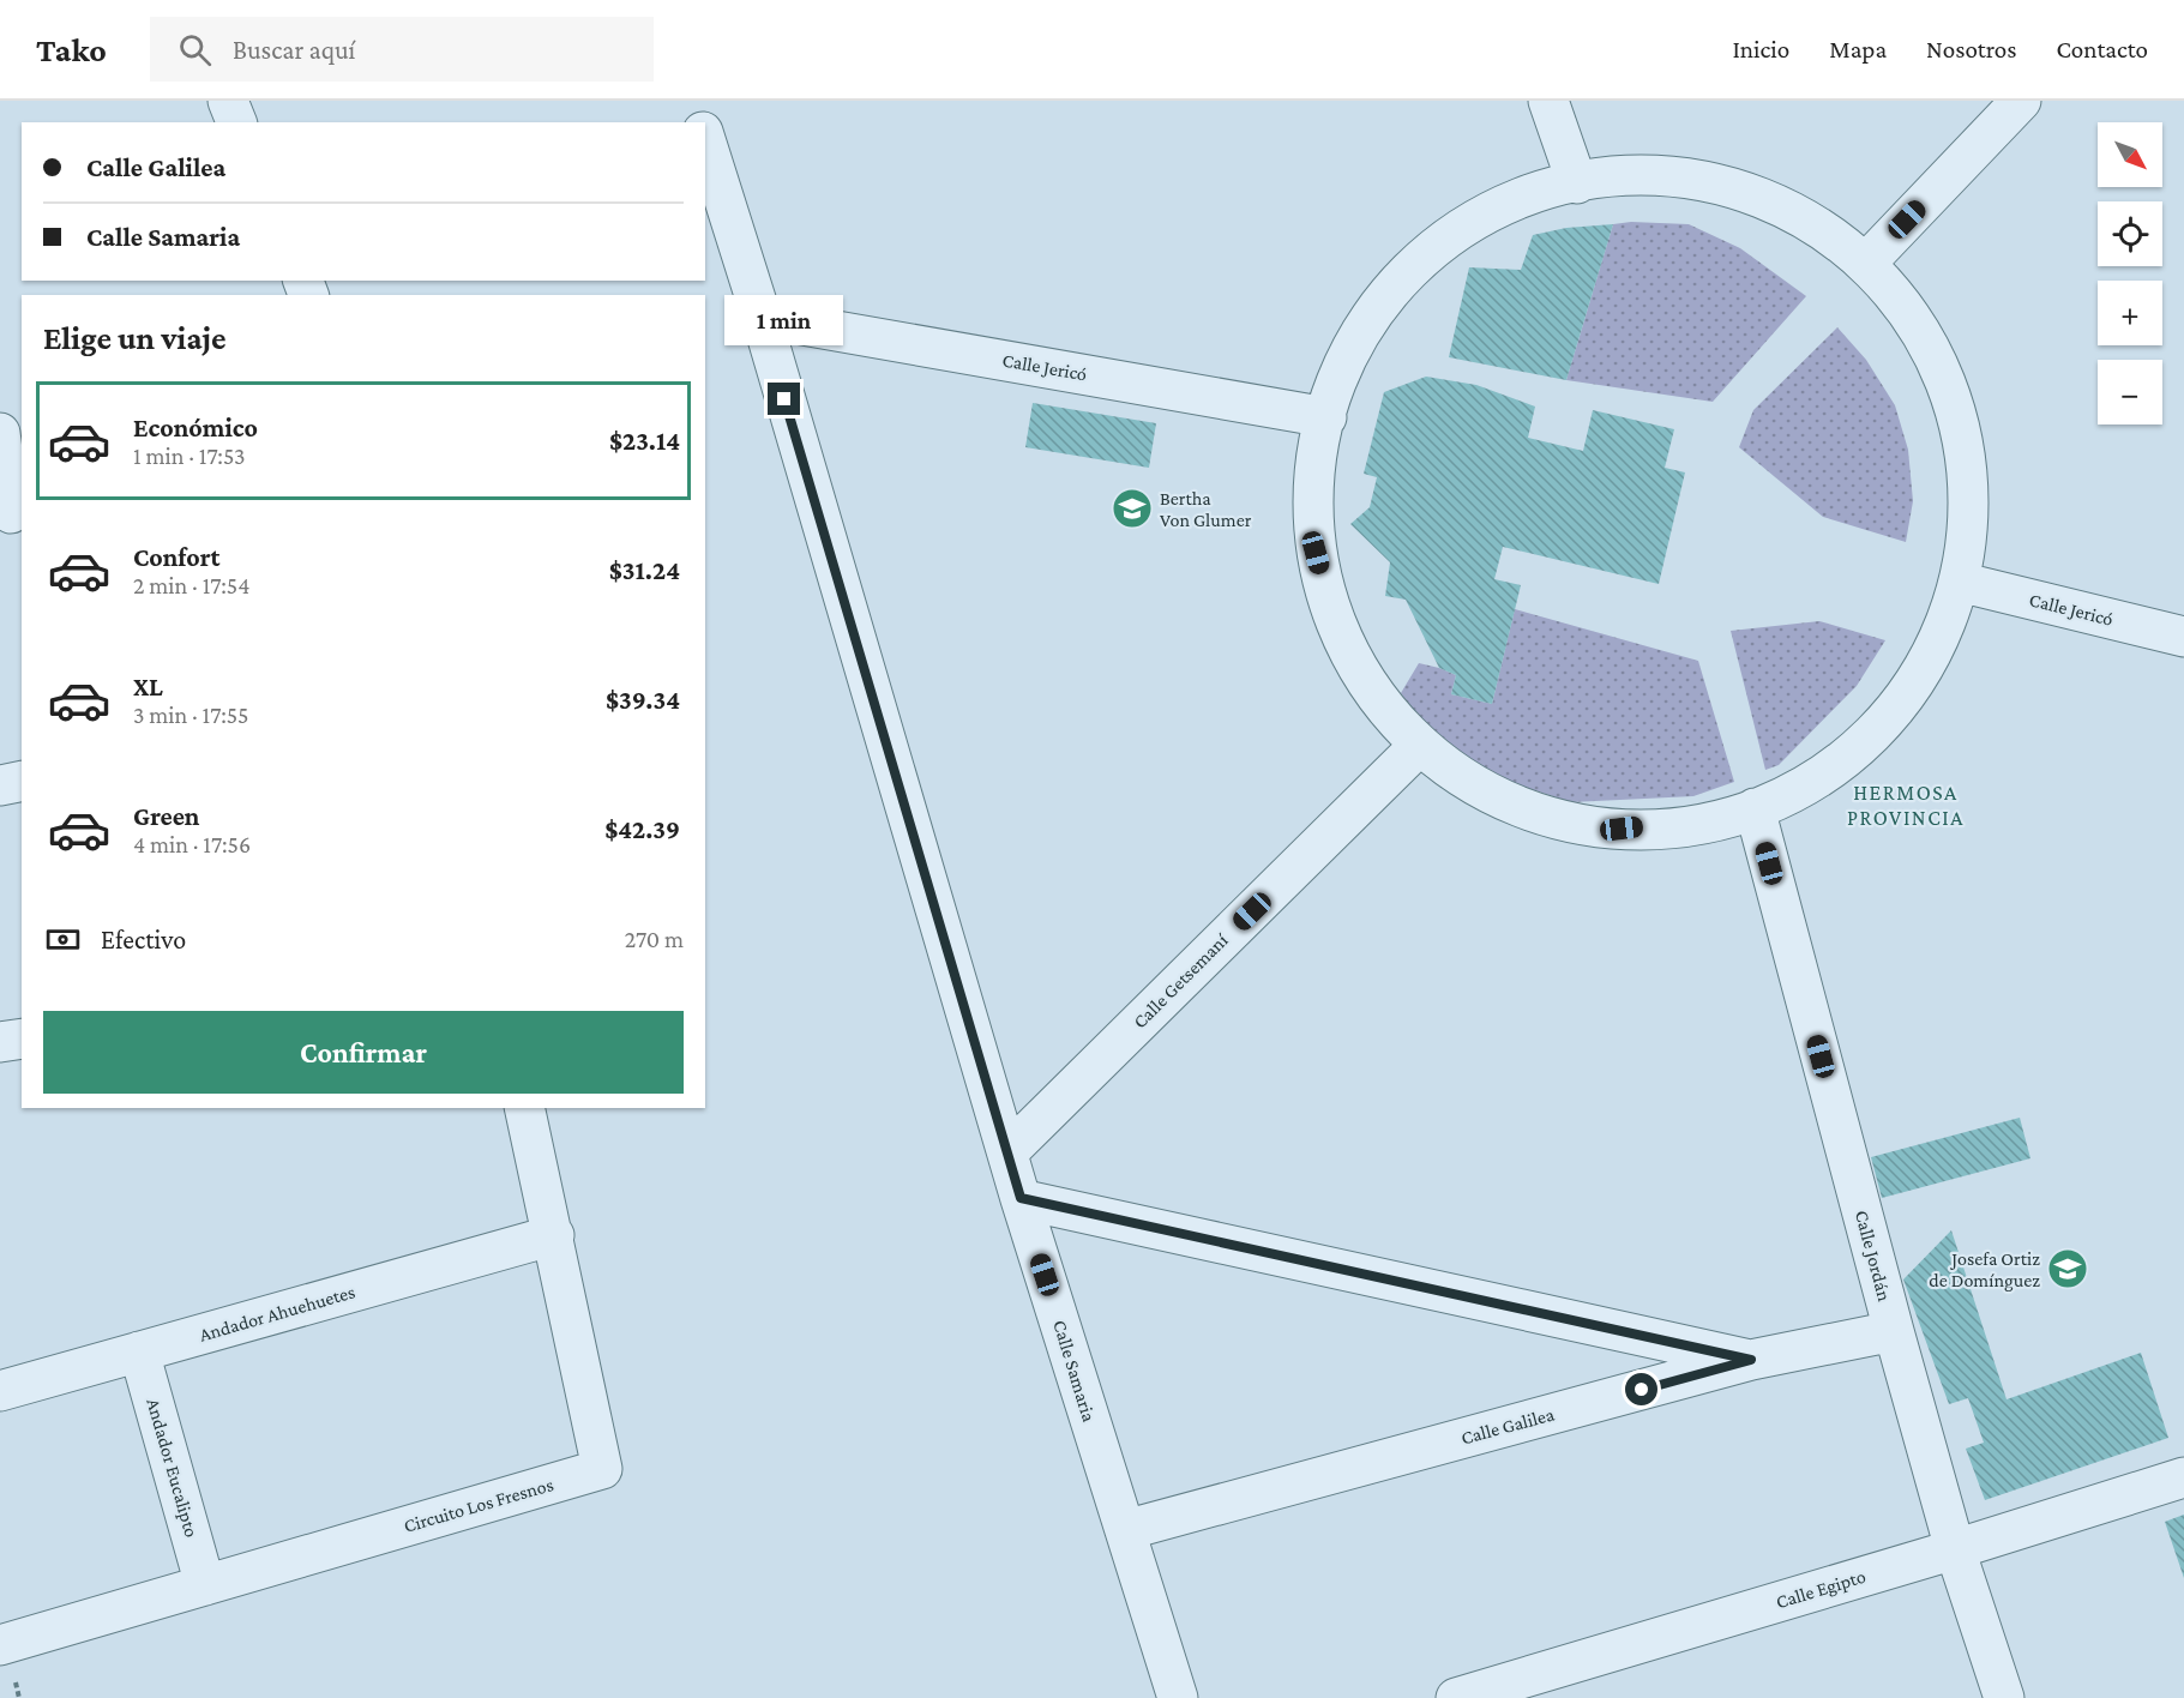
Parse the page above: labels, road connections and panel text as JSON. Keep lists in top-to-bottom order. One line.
{"streets":{"street":["Calle Jericó","Calle Getsemaní","Calle Jordán","Andador Ahuehuetes","Calle Samaria","Calle Galilea","Andador Eucalipto","Circuito Los Fresnos","Calle Egipto"]},"crossings":[["Calle Jericó","Calle Samaria"],["Calle Getsemaní","Calle Samaria"],["Calle Jordán","Calle Galilea"],["Calle Jordán","Calle Egipto"],["Andador Ahuehuetes","Andador Eucalipto"],["Andador Ahuehuetes","Circuito Los Fresnos"],["Calle Samaria","Calle Galilea"],["Andador Eucalipto","Circuito Los Fresnos"]],"districts":["HERMOSA PROVINCIA"],"places":{"school or university":["Bertha Von Glumer","Josefa Ortiz de Domínguez"]},"north":"bottom right","page":{"header":"Tako","search":"Buscar aquí","nav":["Inicio","Mapa","Nosotros","Contacto"],"map_buttons":["+","−"],"banner":["Calle Galilea","Calle Samaria"],"bubble":"1 min","heading":"Elige un viaje","list":[{"name":"Económico","note":"1 min · 17:53","value":"$23.14"},{"name":"Confort","note":"2 min · 17:54","value":"$31.24"},{"name":"XL","note":"3 min · 17:55","value":"$39.34"},{"name":"Green","note":"4 min · 17:56","value":"$42.39"}],"pay":["Efectivo","270 m"],"buttons":"Confirmar"}}
